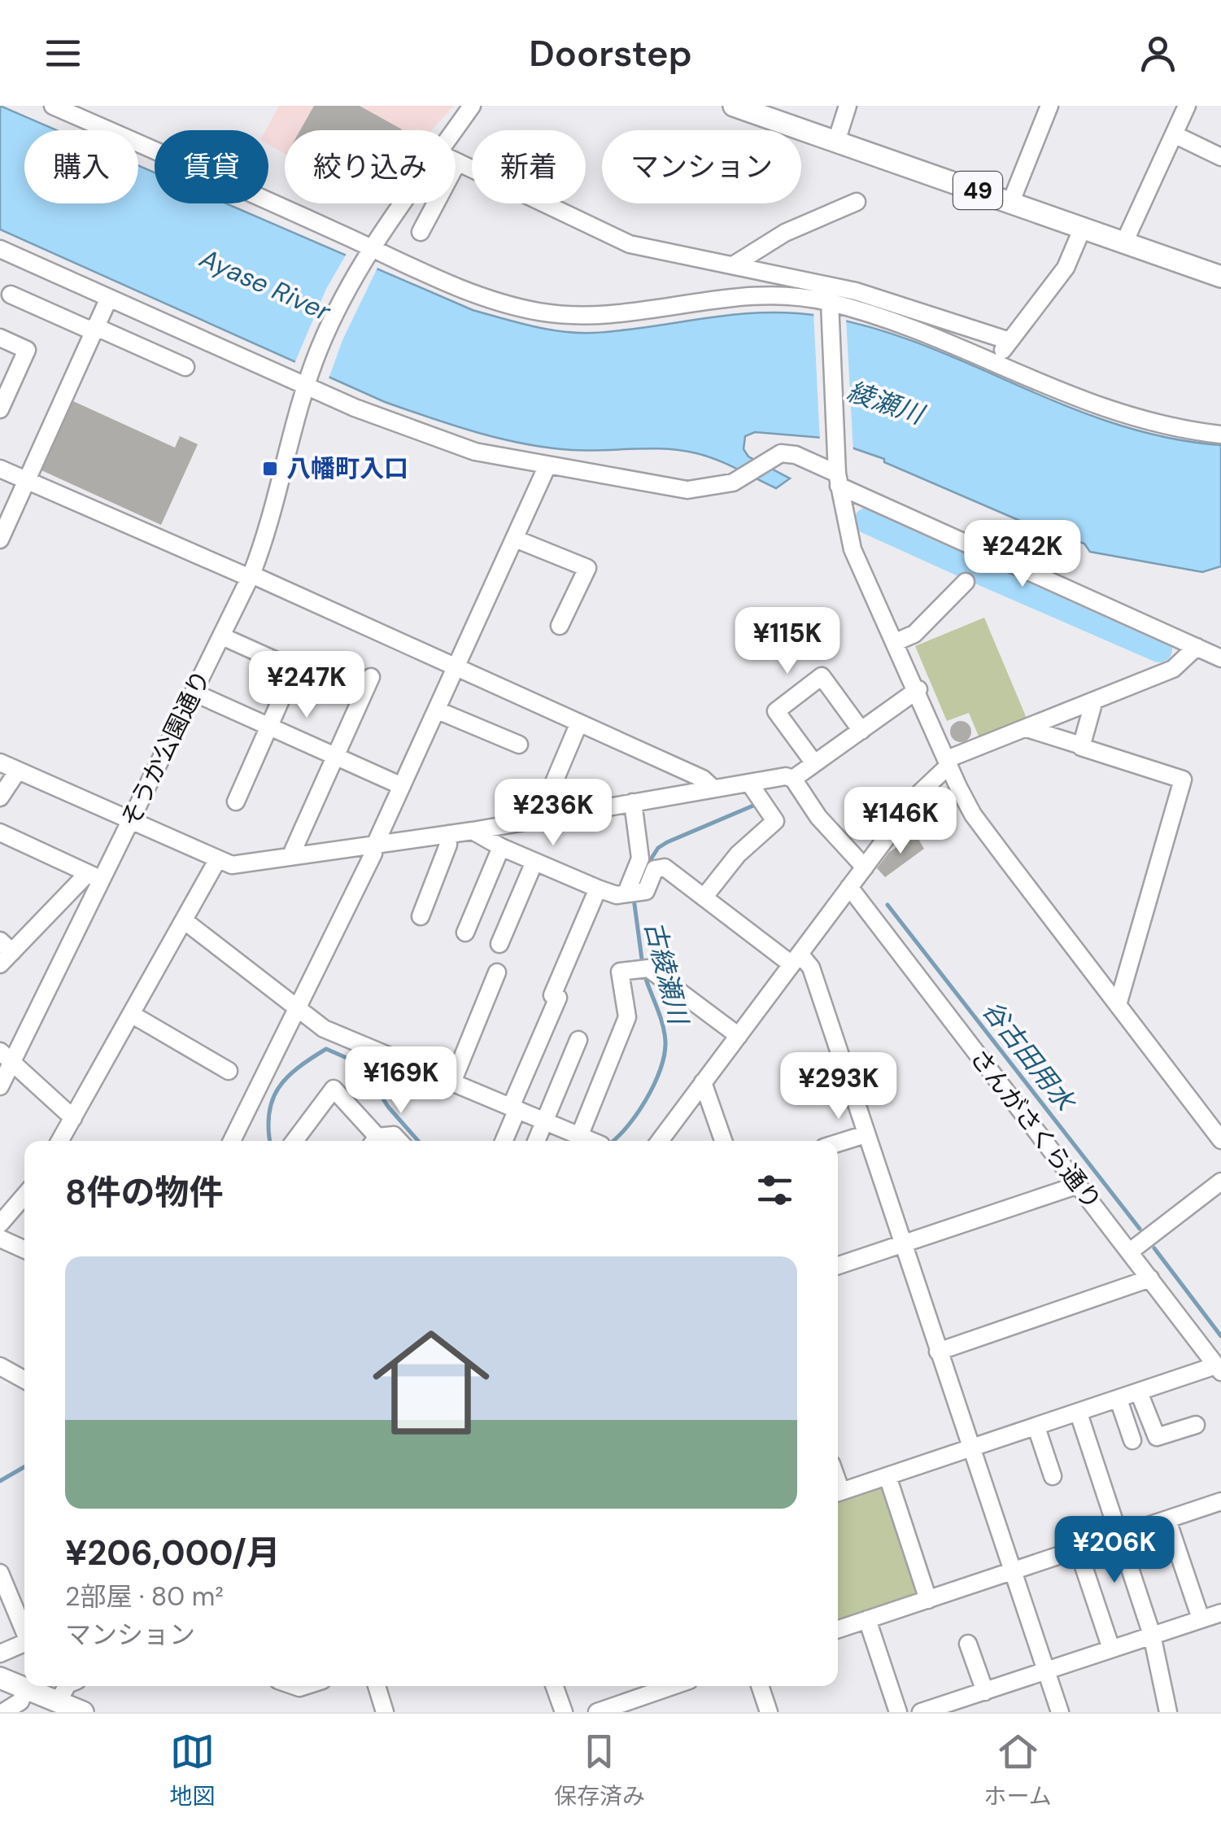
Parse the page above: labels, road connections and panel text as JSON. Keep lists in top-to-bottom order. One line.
{"streets":{"main road":["49"],"street":["そうか公園通り","さんがさくら通り"]},"water":["Ayase River","綾瀬川","古綾瀬川","谷古田用水"],"places":{"transit":["八幡町入口"]},"page":{"header":"Doorstep","chip":["購入","賃貸","絞り込み","新着","マンション"],"price":["¥242K","¥115K","¥247K","¥236K","¥146K","¥169K","¥293K","¥206K"],"heading":"8件の物件","list":[{"name":"¥206,000/月","note":"2部屋 · 80 m² · マンション"}],"tabs":["地図","保存済み","ホーム"]}}
